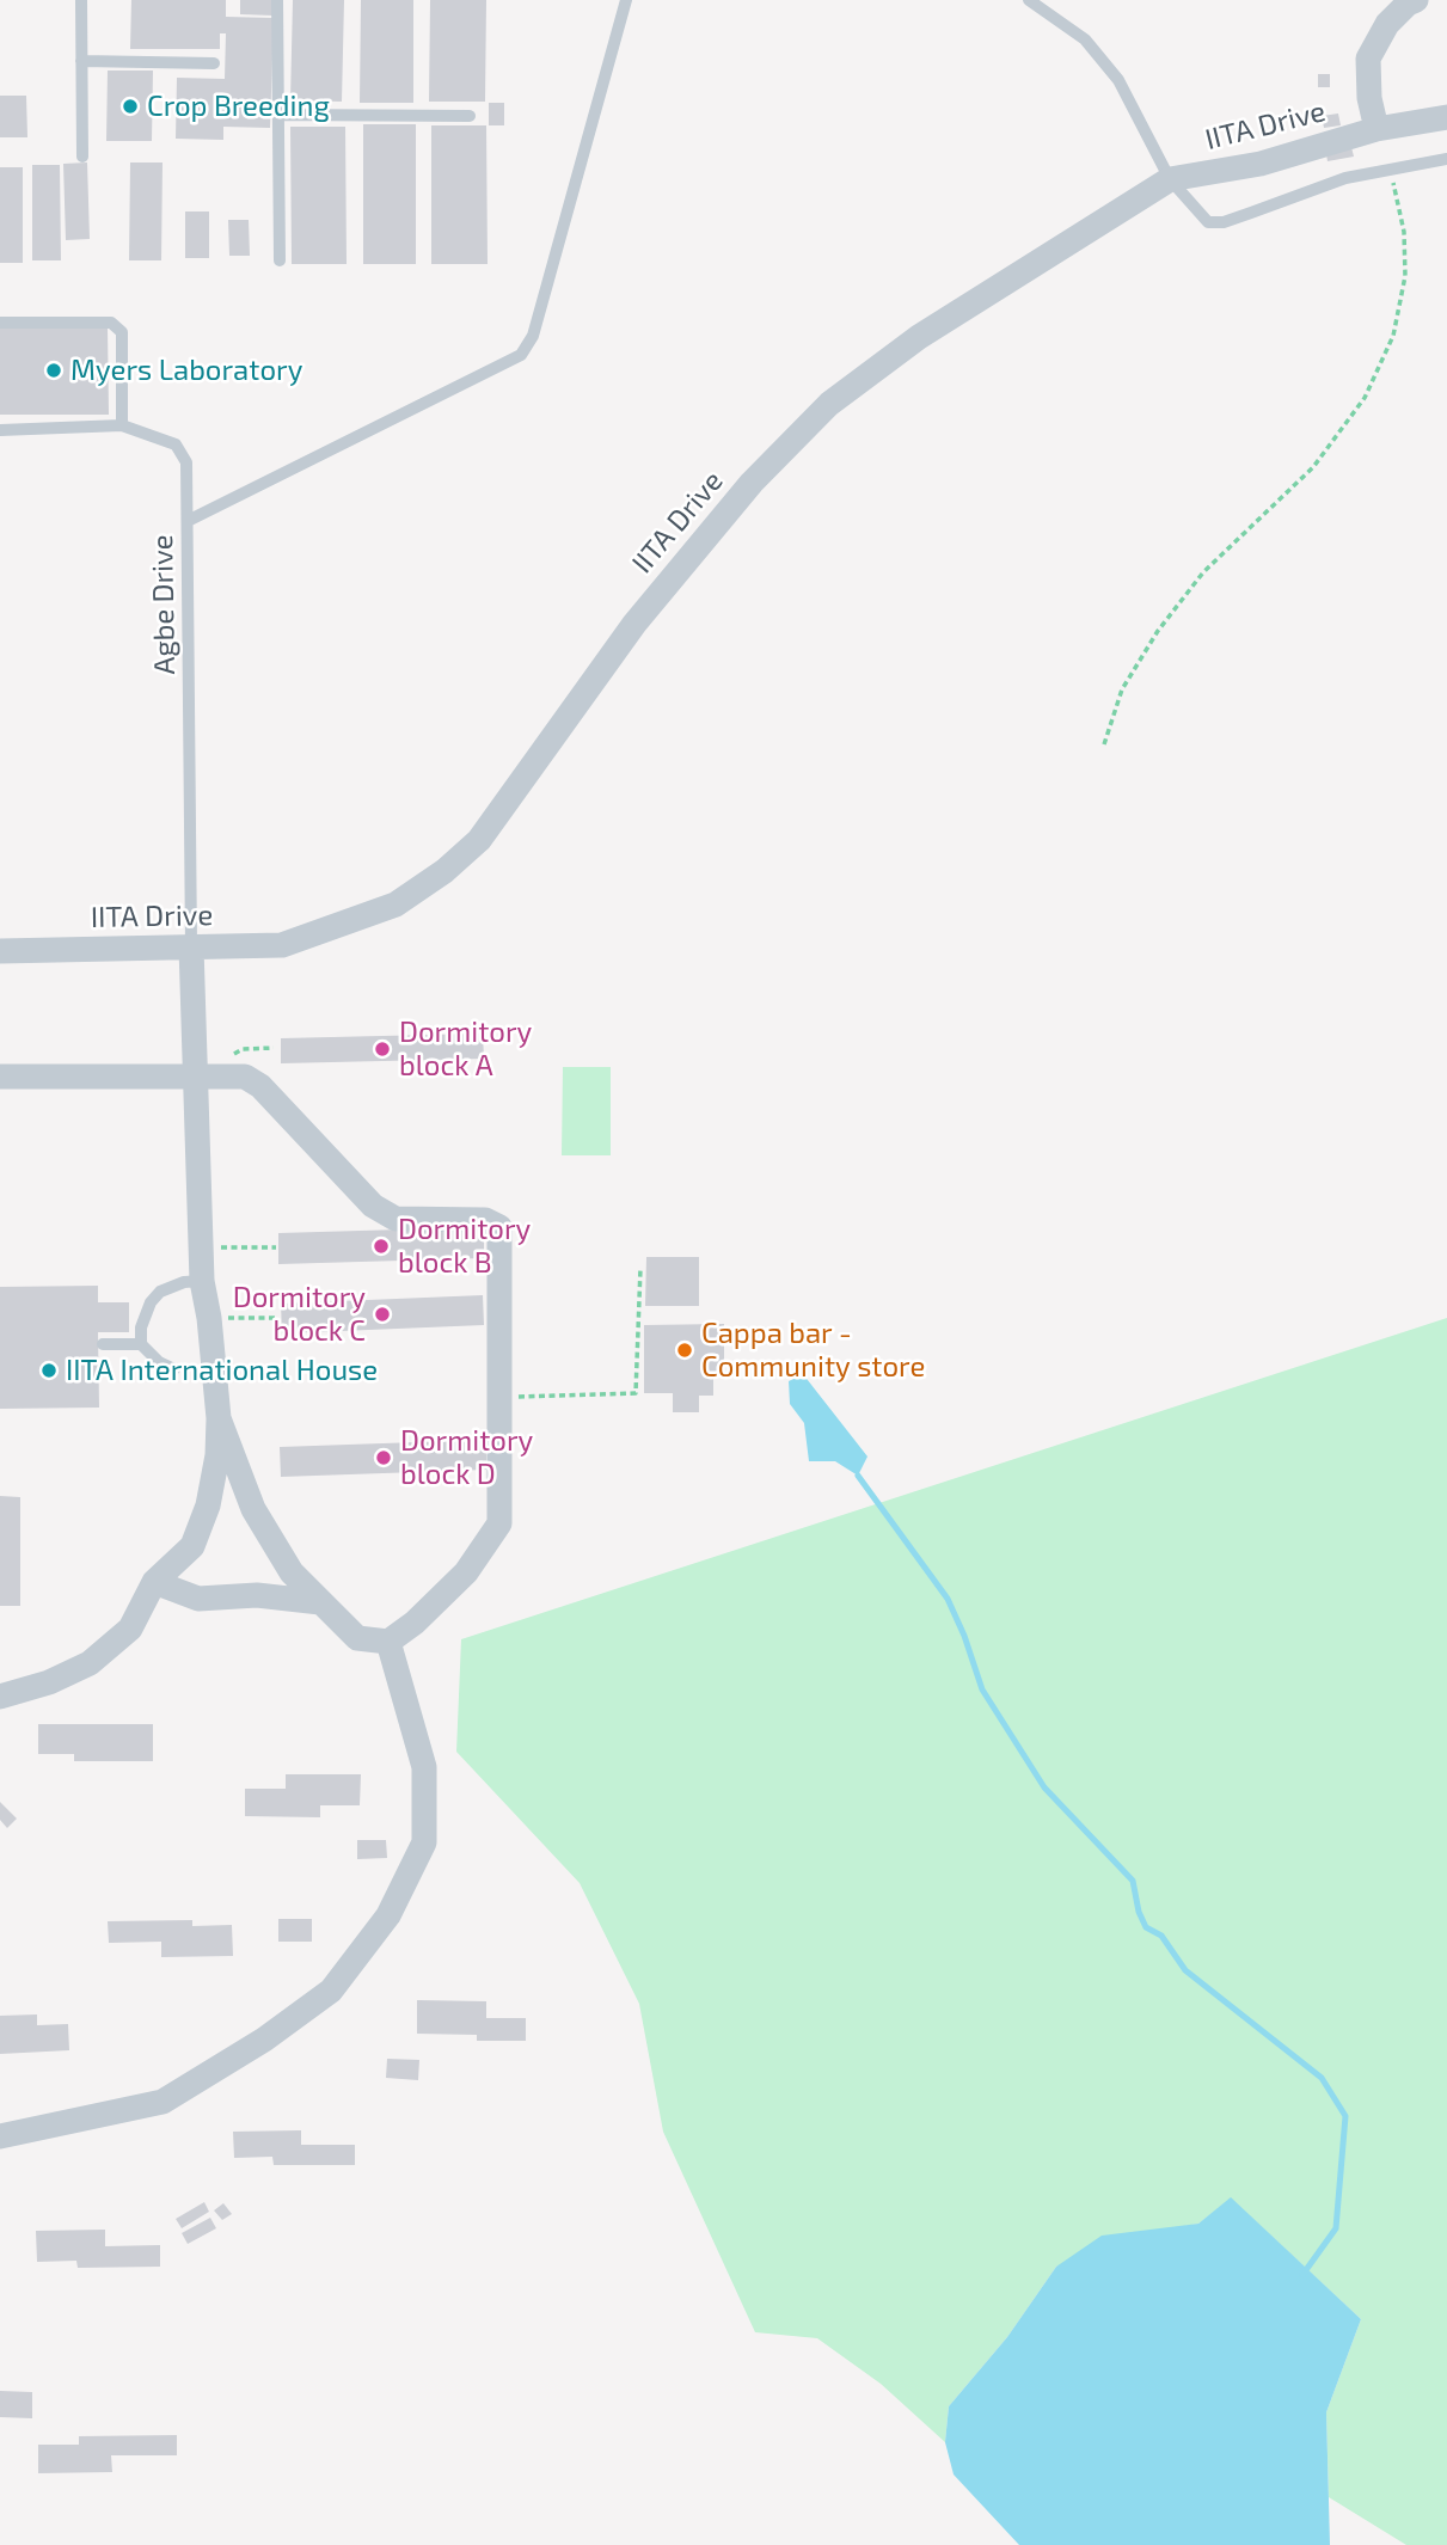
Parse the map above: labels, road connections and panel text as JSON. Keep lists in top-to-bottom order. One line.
{"streets":{"street":["IITA Drive"],"lane":["Agbe Drive"]},"crossings":[["IITA Drive","Agbe Drive"]],"places":["Crop Breeding","Myers Laboratory","Dormitory block A","Dormitory block B","Dormitory block C","Cappa bar - Community store","IITA International House","Dormitory block D"]}
